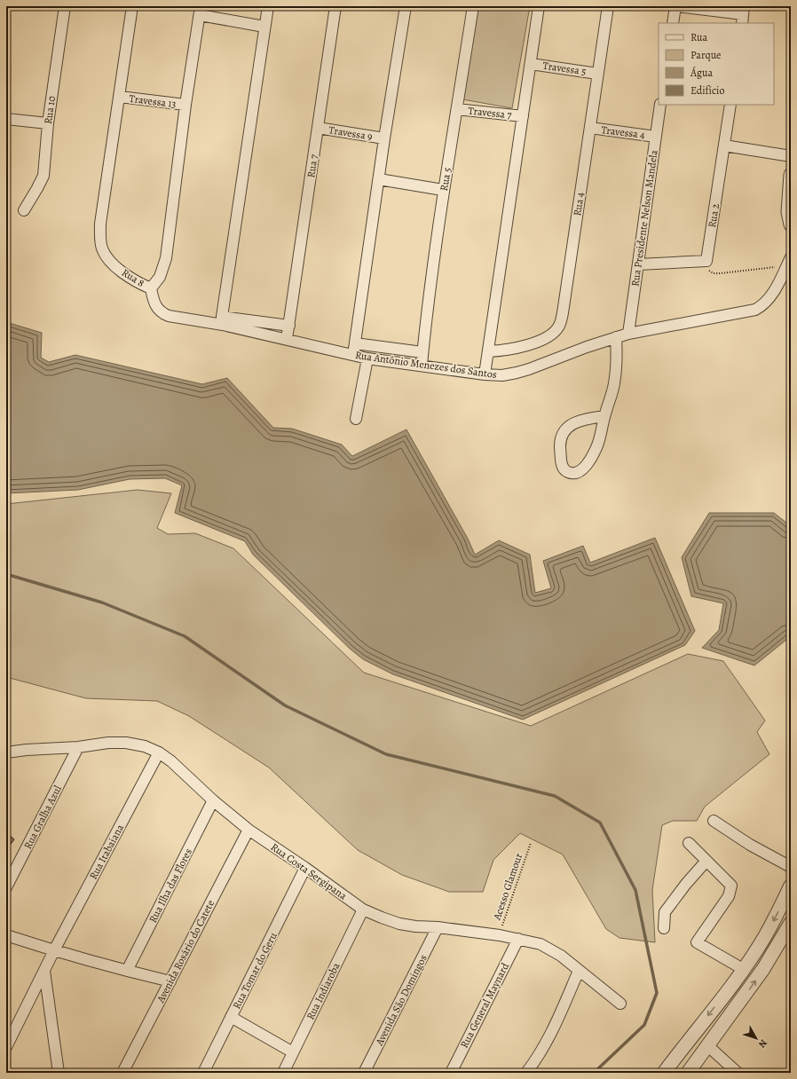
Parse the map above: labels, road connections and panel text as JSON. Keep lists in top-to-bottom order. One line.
{"streets":{"street":["Travessa 5","Travessa 13","Rua 10","Travessa 7","Travessa 4","Travessa 9","Rua 7","Rua 5","Rua 4","Rua 2","Rua Presidente Nelson Mandela","Rua 8","Rua Antônio Menezes dos Santos","Rua Gralha Azul","Rua Itabaiana","Rua Costa Sergipana","Rua Ilha das Flores","Avenida Rosário do Catete","Rua Tomar do Geru","Rua Indiaroba","Avenida São Domingos","Rua General Maynard"],"path":["Acesso Glamour"]},"crossings":[["Travessa 5","Rua 4"],["Travessa 13","Rua 8"],["Travessa 7","Rua 5"],["Travessa 4","Rua 4"],["Travessa 4","Rua Presidente Nelson Mandela"],["Travessa 9","Rua 7"],["Rua 7","Rua Antônio Menezes dos Santos"],["Rua 5","Rua Antônio Menezes dos Santos"],["Rua Presidente Nelson Mandela","Rua Antônio Menezes dos Santos"],["Rua 8","Rua Antônio Menezes dos Santos"],["Rua Gralha Azul","Rua Costa Sergipana"],["Rua Itabaiana","Rua Costa Sergipana"],["Rua Costa Sergipana","Rua Ilha das Flores"],["Rua Costa Sergipana","Acesso Glamour"],["Rua Costa Sergipana","Avenida Rosário do Catete"],["Rua Costa Sergipana","Rua Tomar do Geru"],["Rua Costa Sergipana","Rua Indiaroba"],["Rua Costa Sergipana","Avenida São Domingos"],["Rua Costa Sergipana","Rua General Maynard"]],"legend":["Rua","Parque","Água","Edifício"],"north":"bottom right"}
